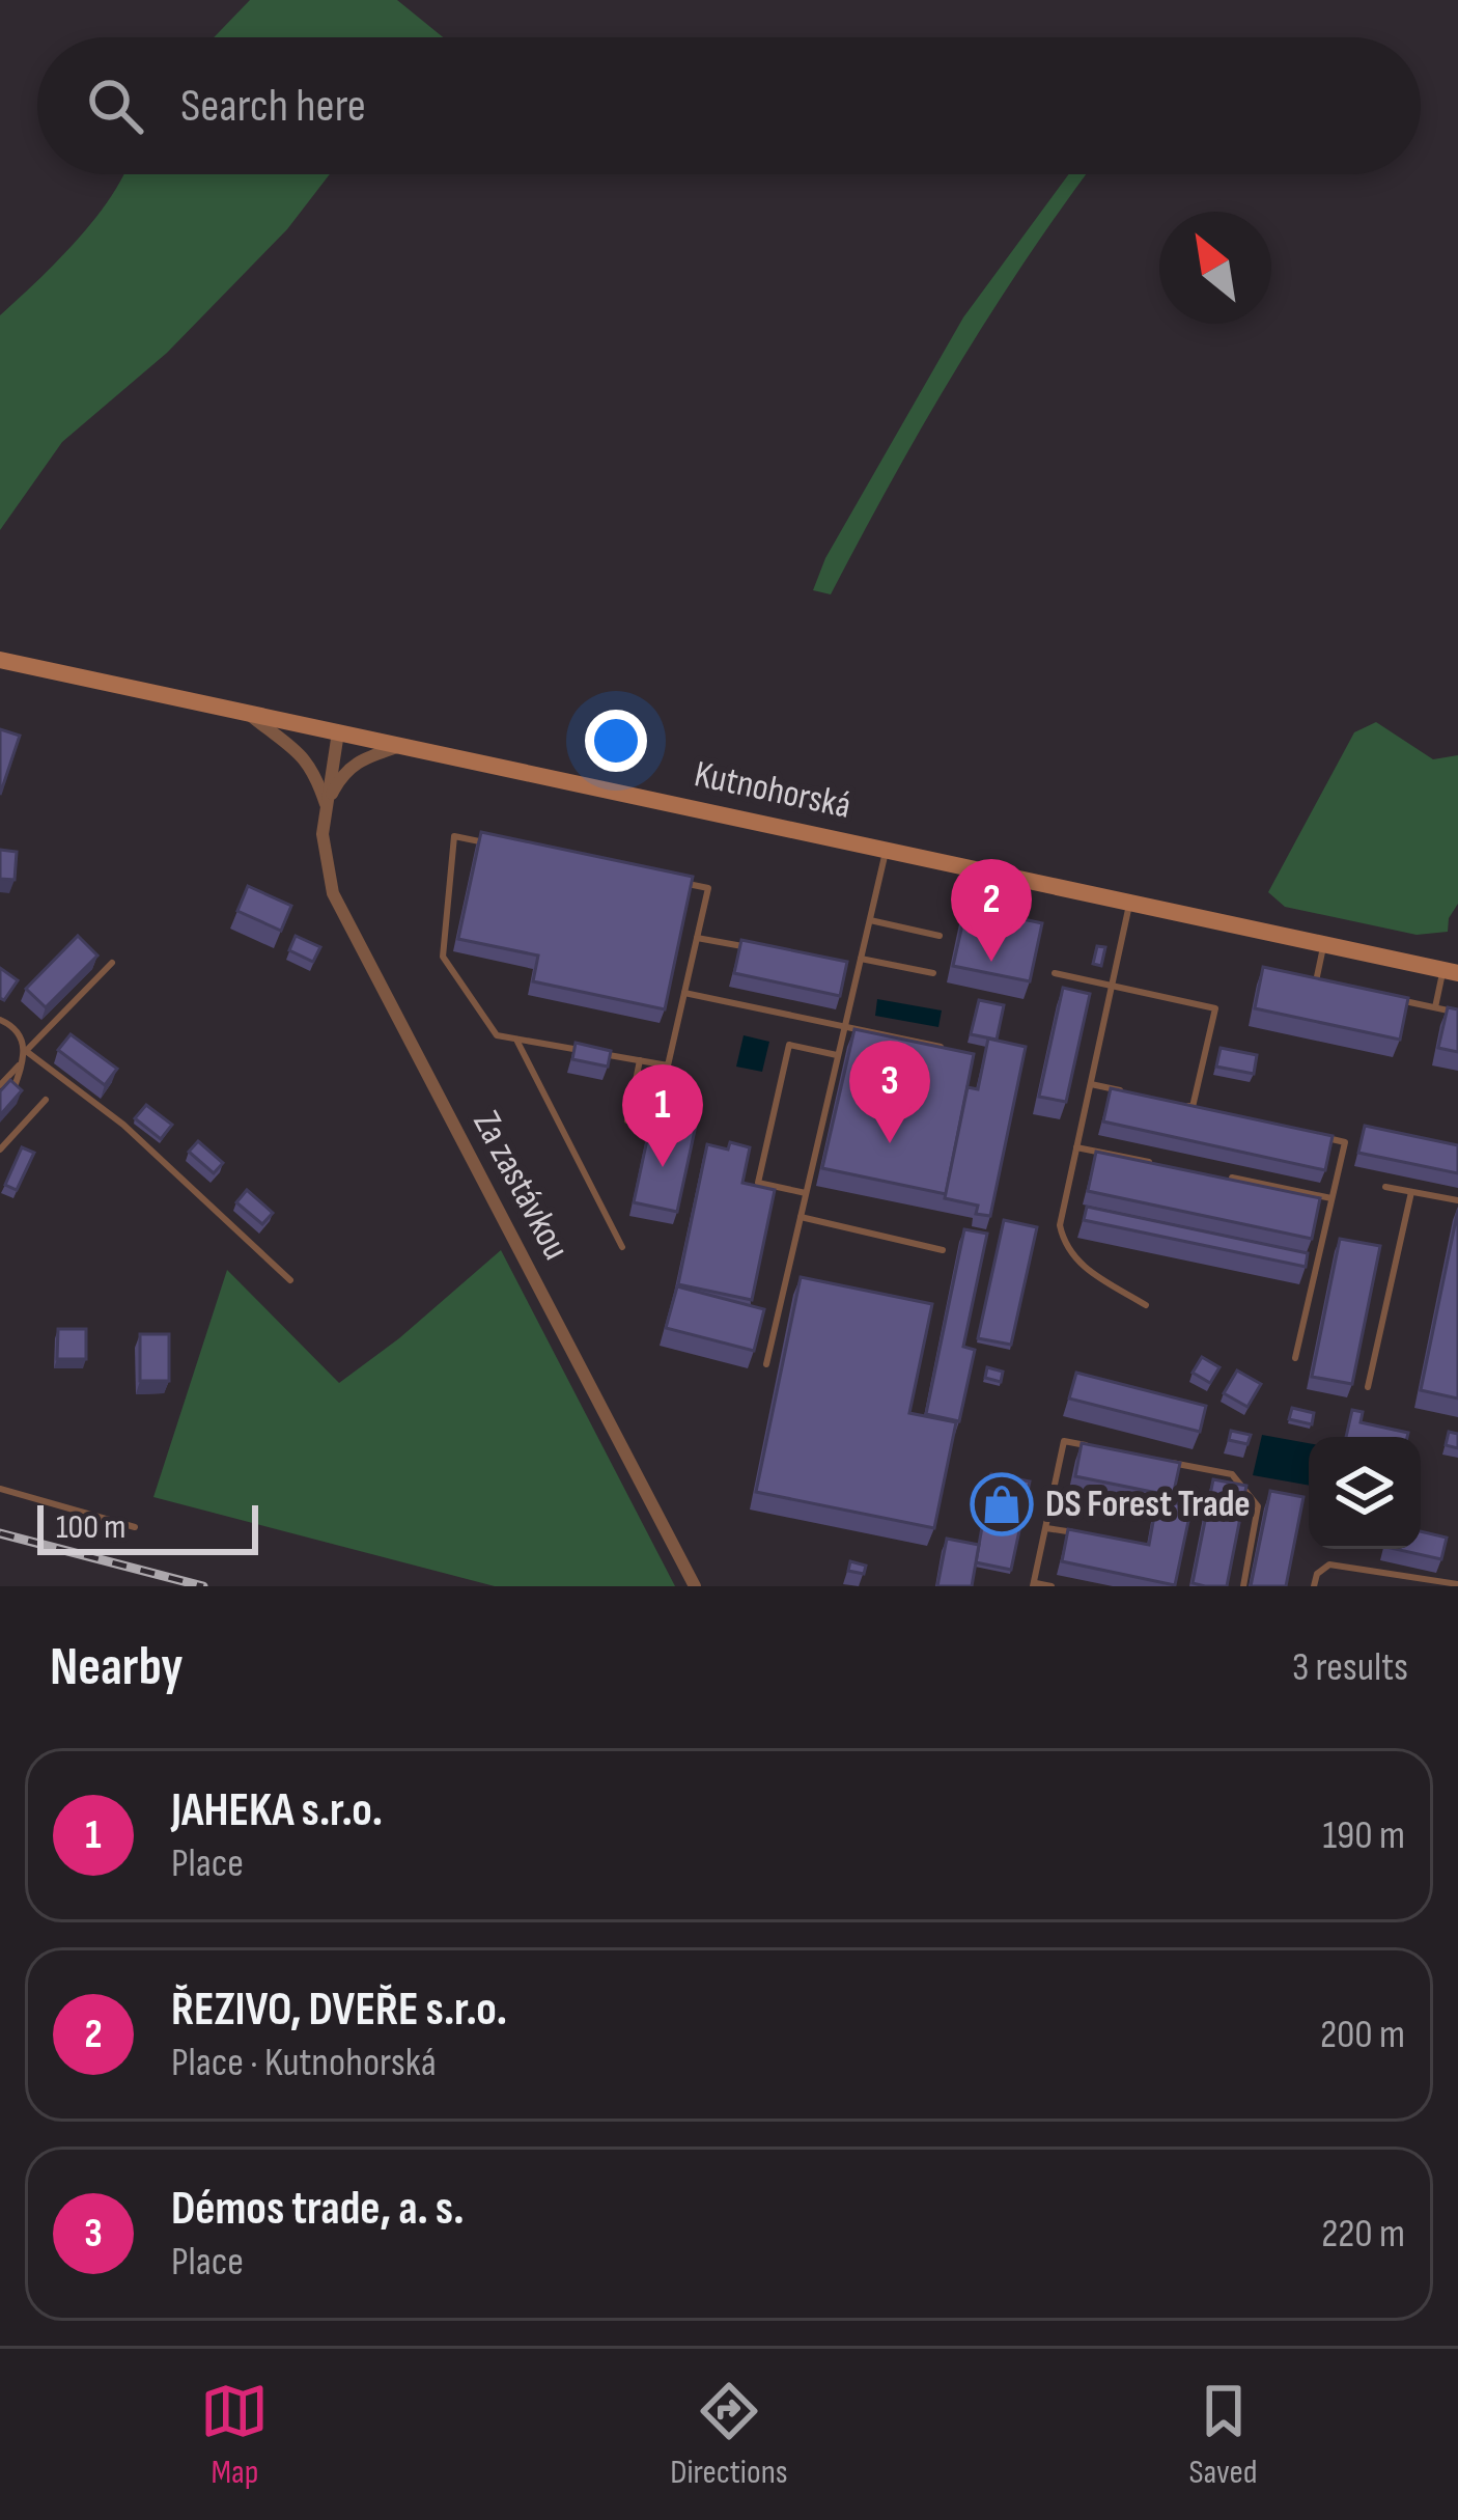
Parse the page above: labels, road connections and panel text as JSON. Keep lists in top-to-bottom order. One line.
{"streets":{"main road":["Kutnohorská"],"street":["Za zastávkou"]},"crossings":[["Kutnohorská","Za zastávkou"]],"places":{"shop":["DS Forest Trade"]},"scale_bar":"100 m","north":"top left","page":{"search":"Search here","pins":["2","3","1"],"scale":"100 m","heading":["Nearby","3 results"],"list":[{"mark":"1","name":"JAHEKA s.r.o.","note":"Place","value":"190 m"},{"mark":"2","name":"ŘEZIVO, DVEŘE s.r.o.","note":"Place · Kutnohorská","value":"200 m"},{"mark":"3","name":"Démos trade, a. s.","note":"Place","value":"220 m"}],"nav":["Map","Directions","Saved"]}}
